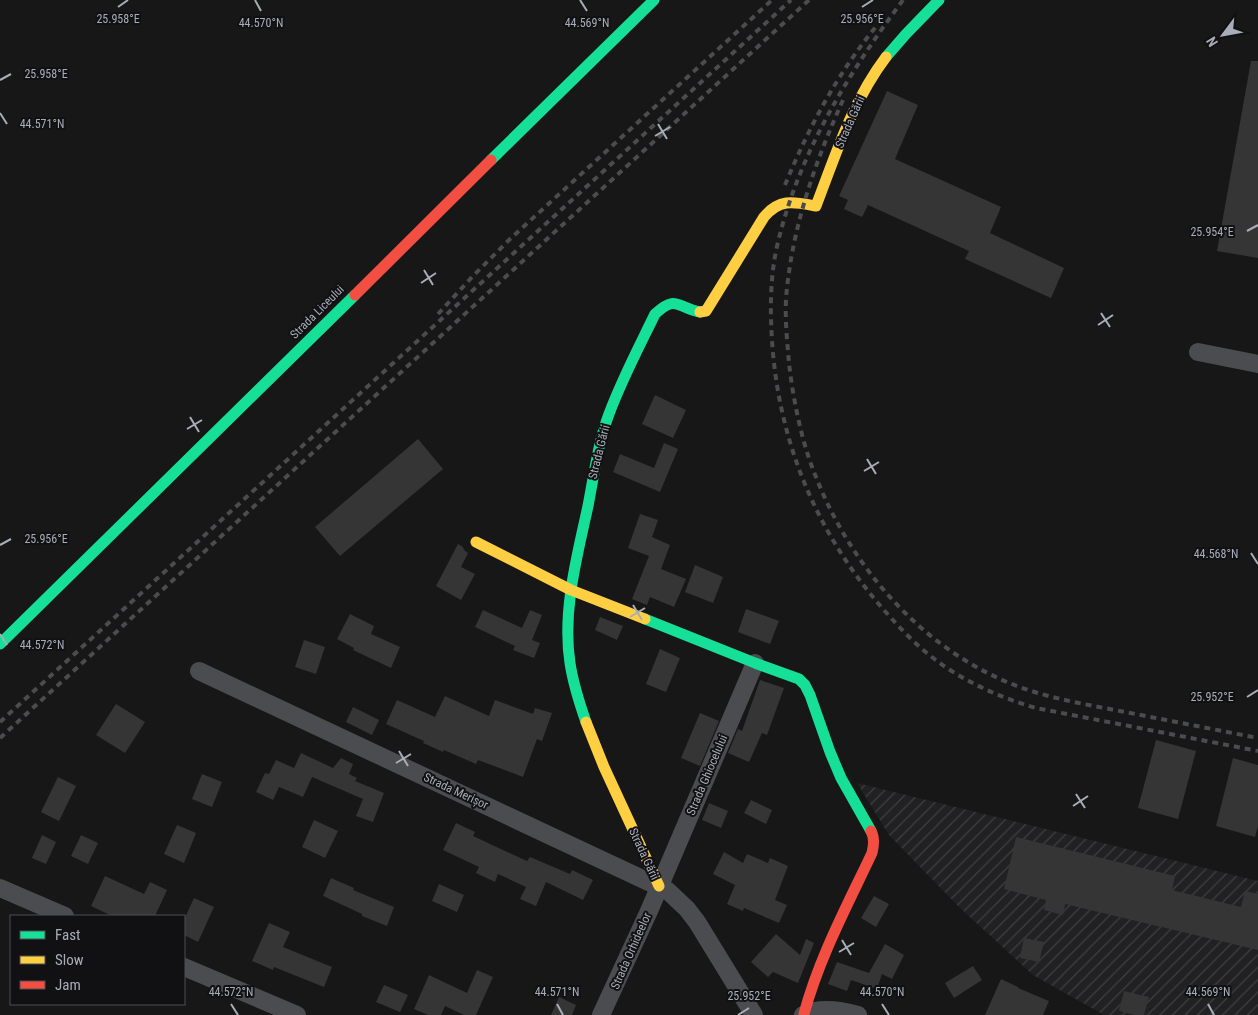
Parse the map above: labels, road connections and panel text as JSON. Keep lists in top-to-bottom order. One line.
{"streets":{"street":["Strada Gării","Strada Liceului","Strada Ghiocelului","Strada Merișor","Strada Orhideelor"]},"crossings":[["Strada Gării","Strada Ghiocelului"],["Strada Gării","Strada Merișor"],["Strada Gării","Strada Orhideelor"],["Strada Ghiocelului","Strada Merișor"],["Strada Ghiocelului","Strada Orhideelor"],["Strada Merișor","Strada Orhideelor"]],"legend":["Fast","Slow","Jam"],"north":"bottom left","coordinates":["25.958°E","25.956°E","44.569°N","44.570°N","44.571°N","25.954°E","44.568°N","44.572°N","25.952°E"]}
